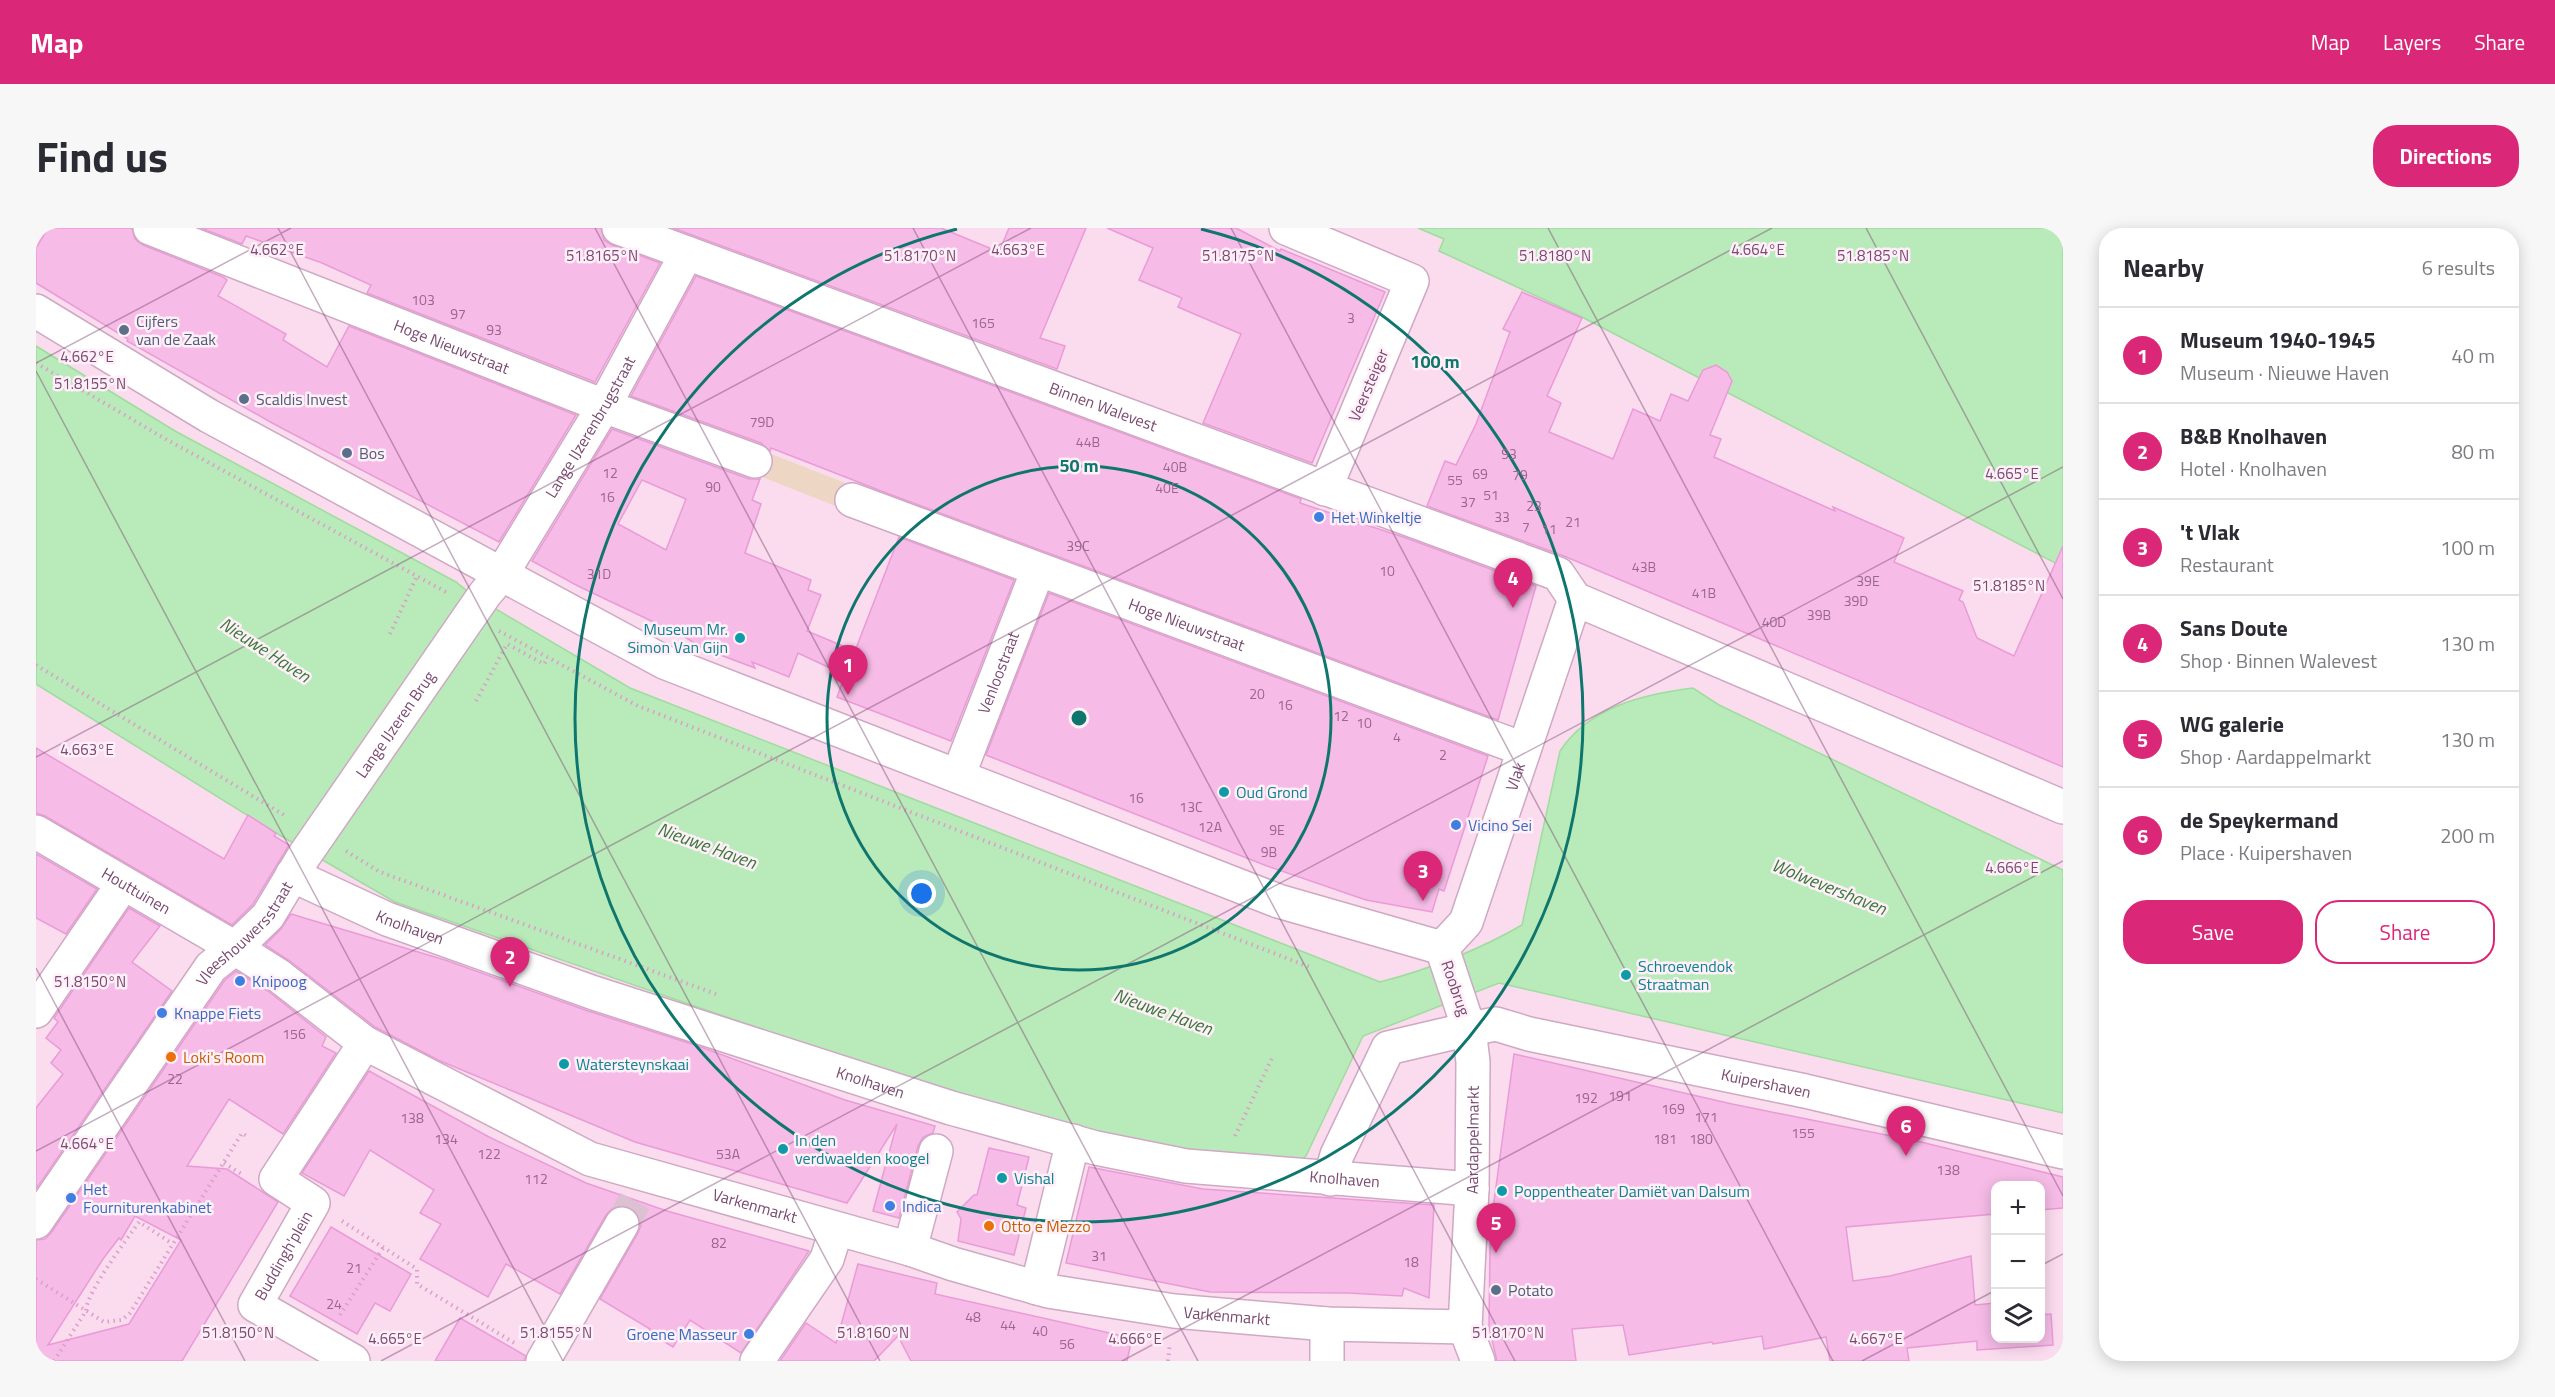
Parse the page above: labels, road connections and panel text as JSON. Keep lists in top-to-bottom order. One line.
{"streets":{"street":["Hoge Nieuwstraat","Veersteiger","Binnen Walevest","Lange IJzerenbrugstraat","Venloostraat","Lange IJzeren Brug","Vlak","Houttuinen","Knolhaven","Vleeshouwersstraat","Roobrug","Kuipershaven","Aardappelmarkt","Varkenmarkt","Buddingh'plein"]},"crossings":[["Hoge Nieuwstraat","Lange IJzerenbrugstraat"],["Hoge Nieuwstraat","Venloostraat"],["Hoge Nieuwstraat","Vlak"],["Veersteiger","Binnen Walevest"],["Binnen Walevest","Lange IJzerenbrugstraat"],["Binnen Walevest","Vlak"],["Lange IJzerenbrugstraat","Lange IJzeren Brug"],["Lange IJzeren Brug","Knolhaven"],["Lange IJzeren Brug","Vleeshouwersstraat"],["Vlak","Roobrug"],["Houttuinen","Vleeshouwersstraat"],["Houttuinen","Varkenmarkt"],["Knolhaven","Vleeshouwersstraat"],["Knolhaven","Aardappelmarkt"],["Vleeshouwersstraat","Varkenmarkt"],["Roobrug","Kuipershaven"],["Roobrug","Aardappelmarkt"],["Kuipershaven","Aardappelmarkt"],["Varkenmarkt","Buddingh'plein"]],"water":["Nieuwe Haven","Wolwevershaven"],"places":["Cijfers van de Zaak","Scaldis Invest","Bos","Het Winkeltje","Museum Mr. Simon Van Gijn","Oud Grond","Vicino Sei","Schroevendok Straatman","Knipoog","Knappe Fiets","Loki's Room","Watersteynskaai","In den verdwaelden koogel","Vishal","Poppentheater Damiët van Dalsum","Het Fourniturenkabinet","Indica","Otto e Mezzo","Potato","Groene Masseur"],"house_numbers":["103","97","3","165","93","79D","44B","93","40B","12","69","79","55","90","40E","51","16","37","23","33","21","7","11","39C","43B","10","31D","39E","41B","39D","39B","40D","20","16","12","10","4","2","16","13C","12A","9E","9B","156","22","191","192","169","171","138","155","134","181","180","122","53A","138","112","82","31","18","21","24","48","44","40","56"],"page":{"header":"Map","nav":["Map","Layers","Share"],"title":"Find us","buttons":["Directions",["Save","Share"]],"heading":["Nearby","6 results"],"list":[{"mark":"1","name":"Museum 1940-1945","note":"Museum · Nieuwe Haven","value":"40 m"},{"mark":"2","name":"B&B Knolhaven","note":"Hotel · Knolhaven","value":"80 m"},{"mark":"3","name":"'t Vlak","note":"Restaurant","value":"100 m"},{"mark":"4","name":"Sans Doute","note":"Shop · Binnen Walevest","value":"130 m"},{"mark":"5","name":"WG galerie","note":"Shop · Aardappelmarkt","value":"130 m"},{"mark":"6","name":"de Speykermand","note":"Place · Kuipershaven","value":"200 m"}],"pins":["4","1","3","2","6","5"],"map_buttons":["+","−"]},"coordinates":["4.662°E","4.663°E","4.664°E","51.8165°N","51.8170°N","51.8175°N","51.8180°N","51.8185°N","51.8155°N","4.665°E","4.666°E","51.8150°N","51.8160°N","4.667°E"],"rings":["100 m","50 m"]}
